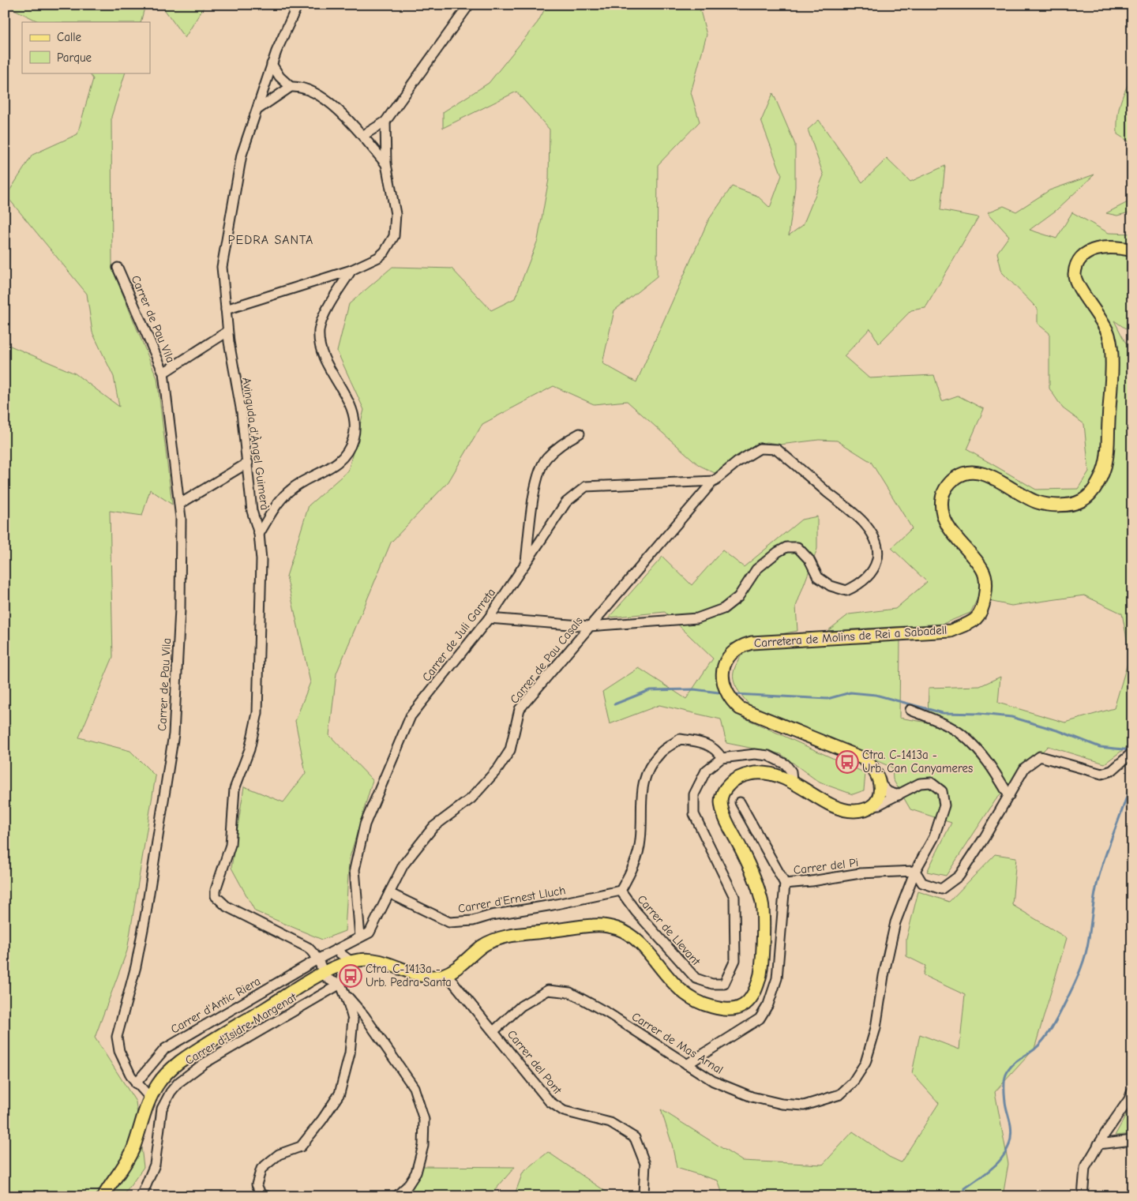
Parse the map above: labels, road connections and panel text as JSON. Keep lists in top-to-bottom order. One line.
{"streets":{"main road":["Carretera de Molins de Rei a Sabadell"],"street":["Carrer de Pau Vila","Avinguda d'Àngel Guimerà","Carrer de Juli Garreta","Carrer de Pau Casals","Carrer del Pi","Carrer d'Ernest Lluch","Carrer de Llevant","Carrer d'Antic Riera","Carrer d'Isidre Margenat","Carrer de Mas Arnal","Carrer del Pont"]},"crossings":[["Carrer de Pau Vila","Carrer d'Antic Riera"],["Avinguda d'Àngel Guimerà","Carrer de Pau Casals"],["Avinguda d'Àngel Guimerà","Carrer d'Antic Riera"],["Carrer de Juli Garreta","Carrer de Pau Casals"],["Carrer de Pau Casals","Carrer d'Ernest Lluch"],["Carrer de Pau Casals","Carrer d'Antic Riera"],["Carrer del Pi","Carrer de Mas Arnal"],["Carrer d'Ernest Lluch","Carrer de Llevant"],["Carrer de Mas Arnal","Carrer del Pont"]],"districts":["PEDRA SANTA"],"places":{"bus stop":["Ctra. C-1413a - Urb. Can Canyameres","Ctra. C-1413a - Urb. Pedra Santa"]},"legend":["Calle","Parque"]}
